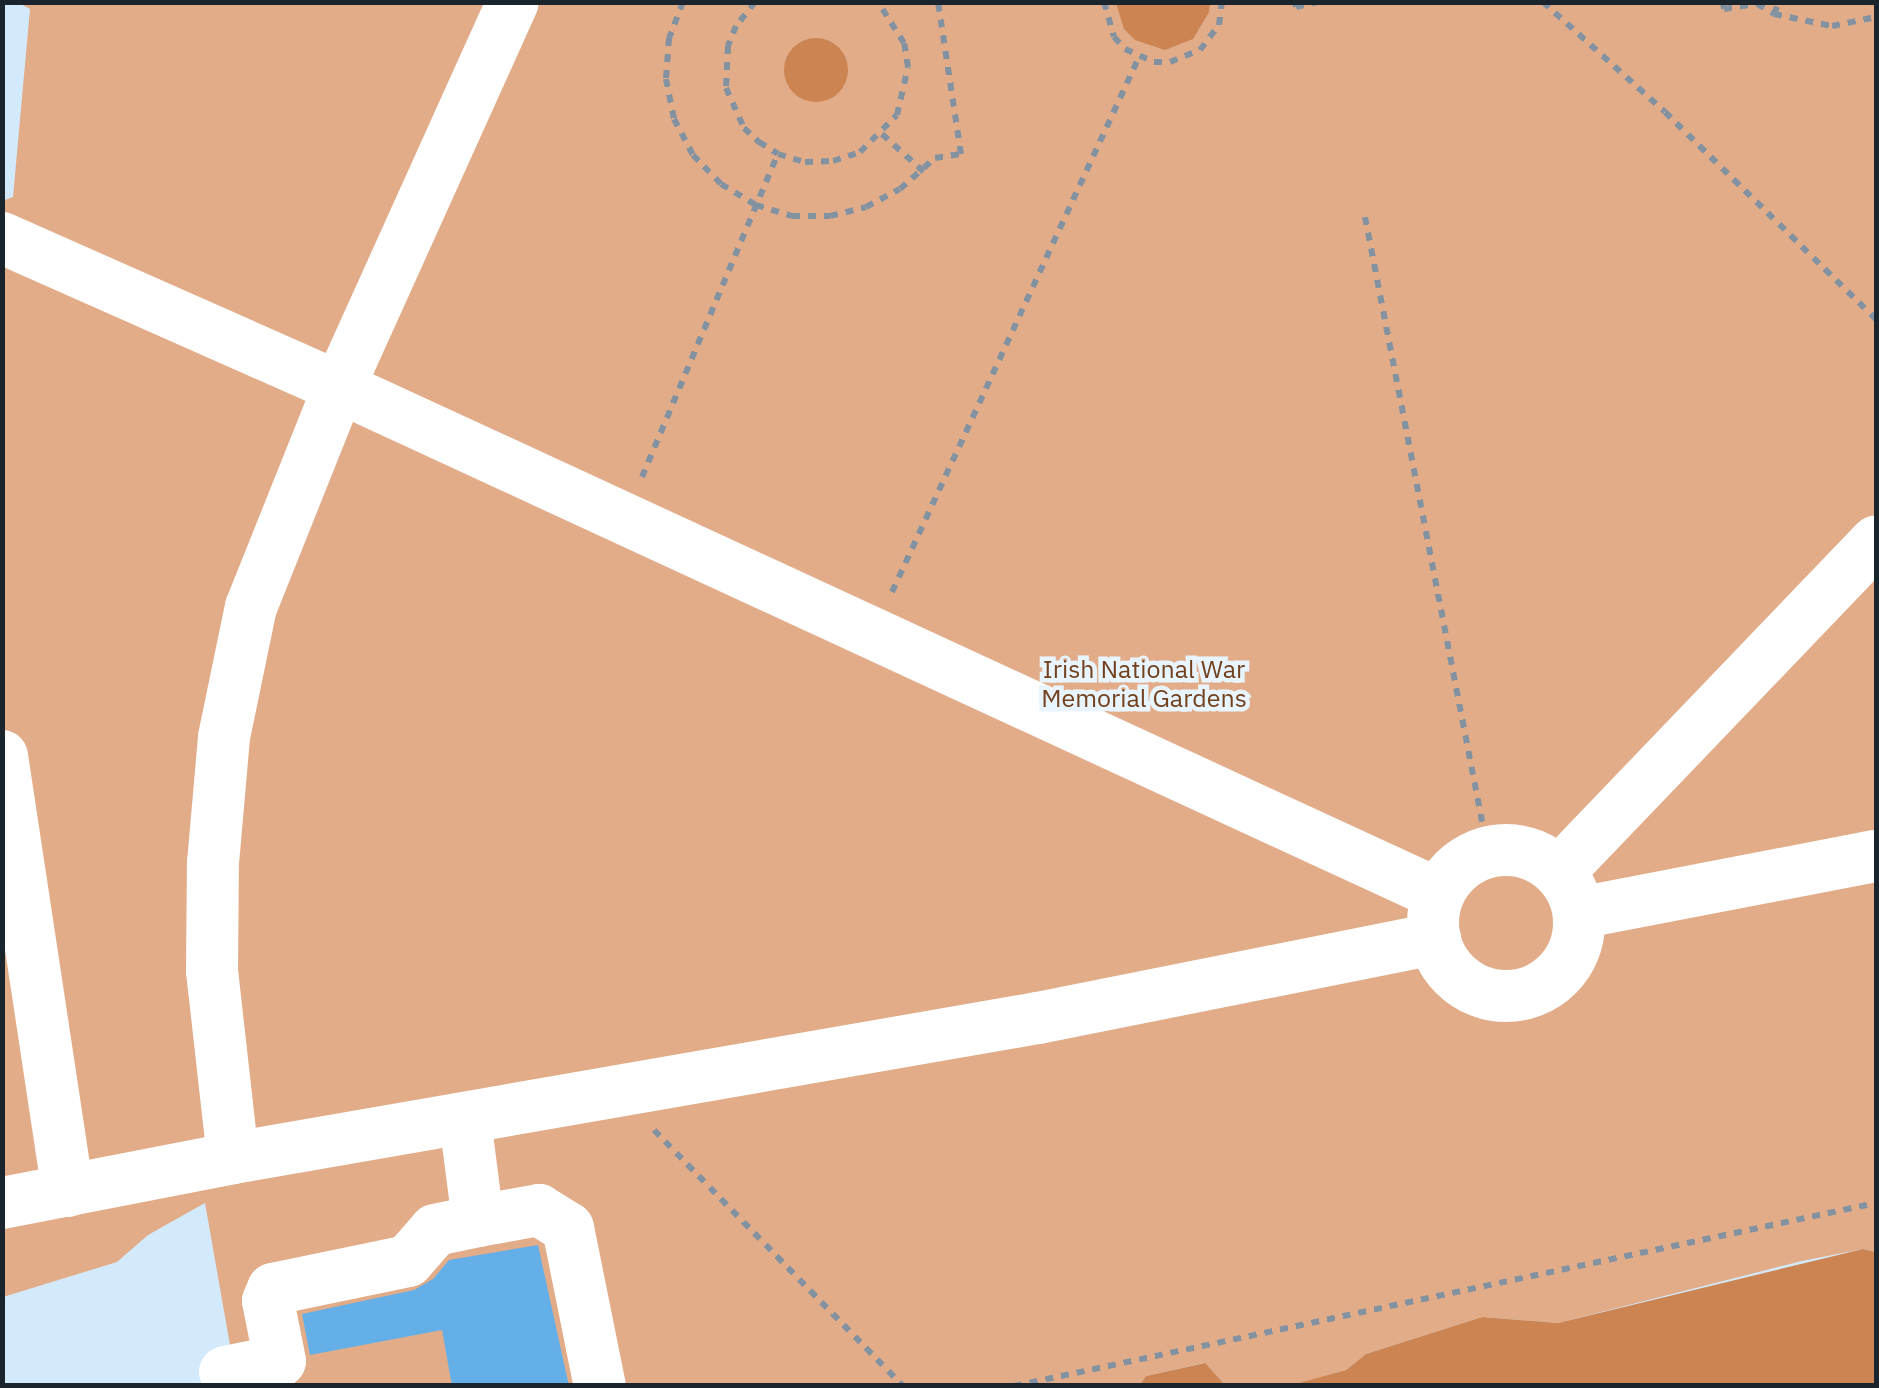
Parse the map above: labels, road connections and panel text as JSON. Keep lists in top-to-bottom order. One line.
{"parks":["Irish National War Memorial Gardens"]}
